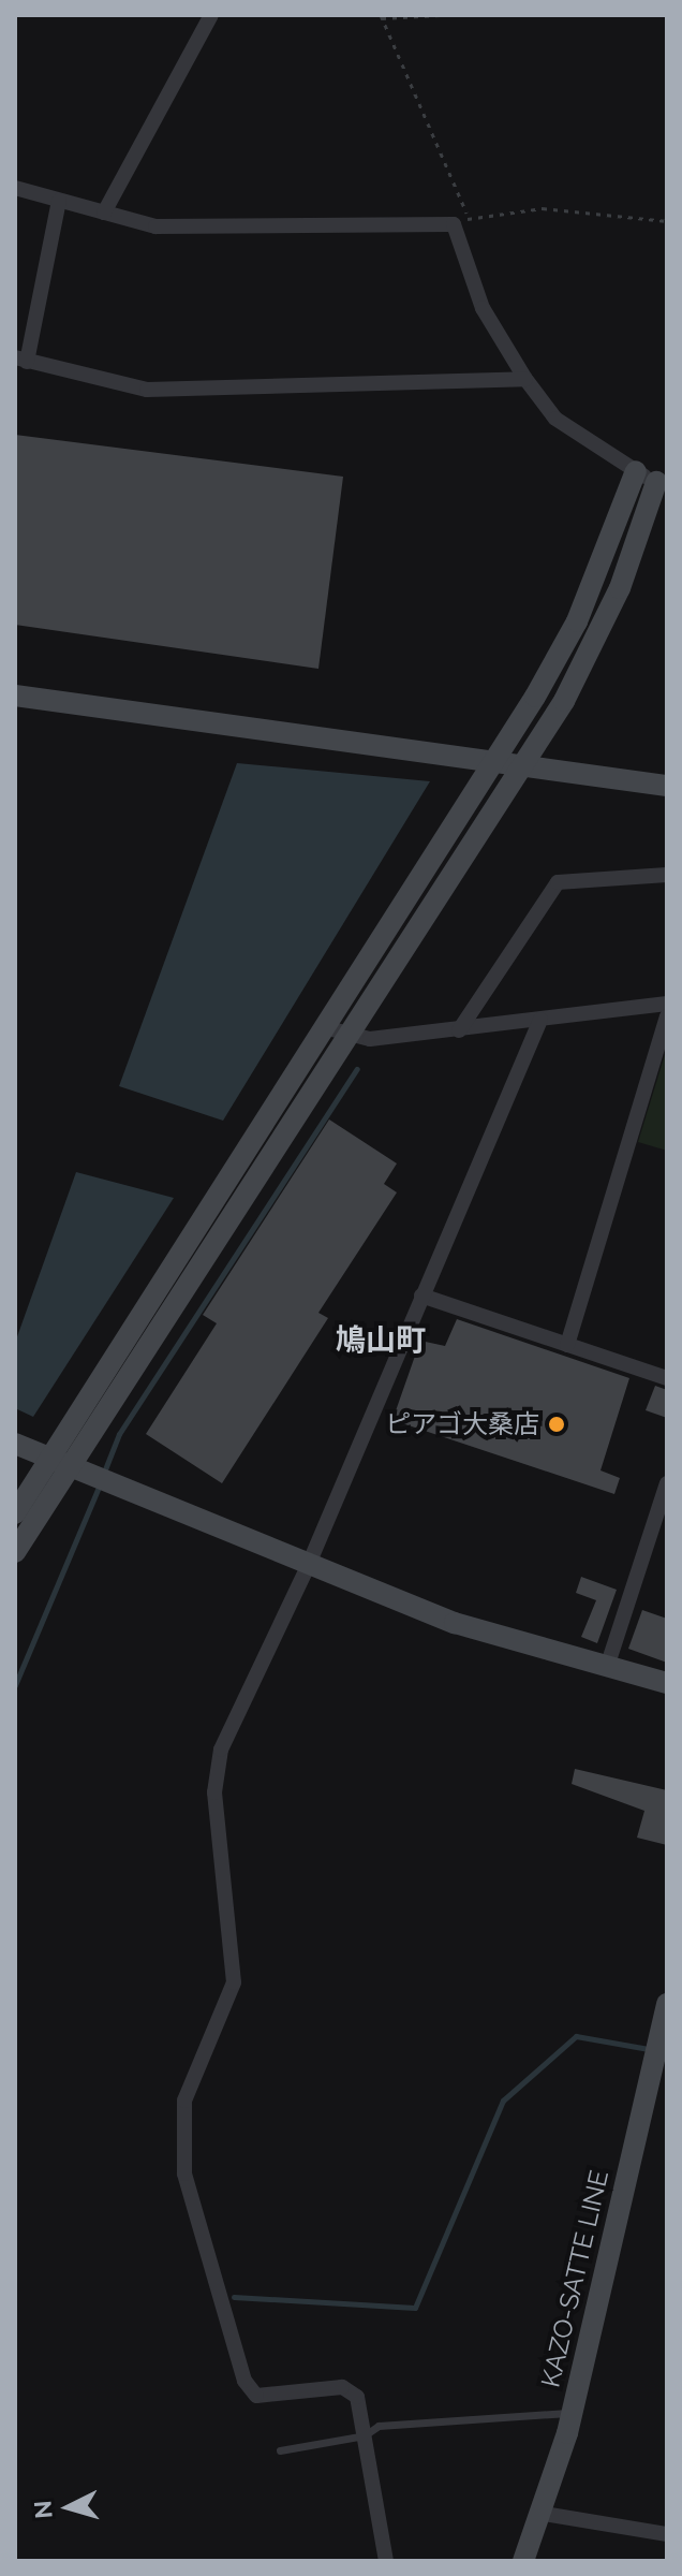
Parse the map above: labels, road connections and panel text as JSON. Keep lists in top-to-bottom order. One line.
{"streets":{"street":["KAZO-SATTE LINE"]},"districts":["鳩山町"],"places":["ピアゴ大桑店"],"north":"left"}
